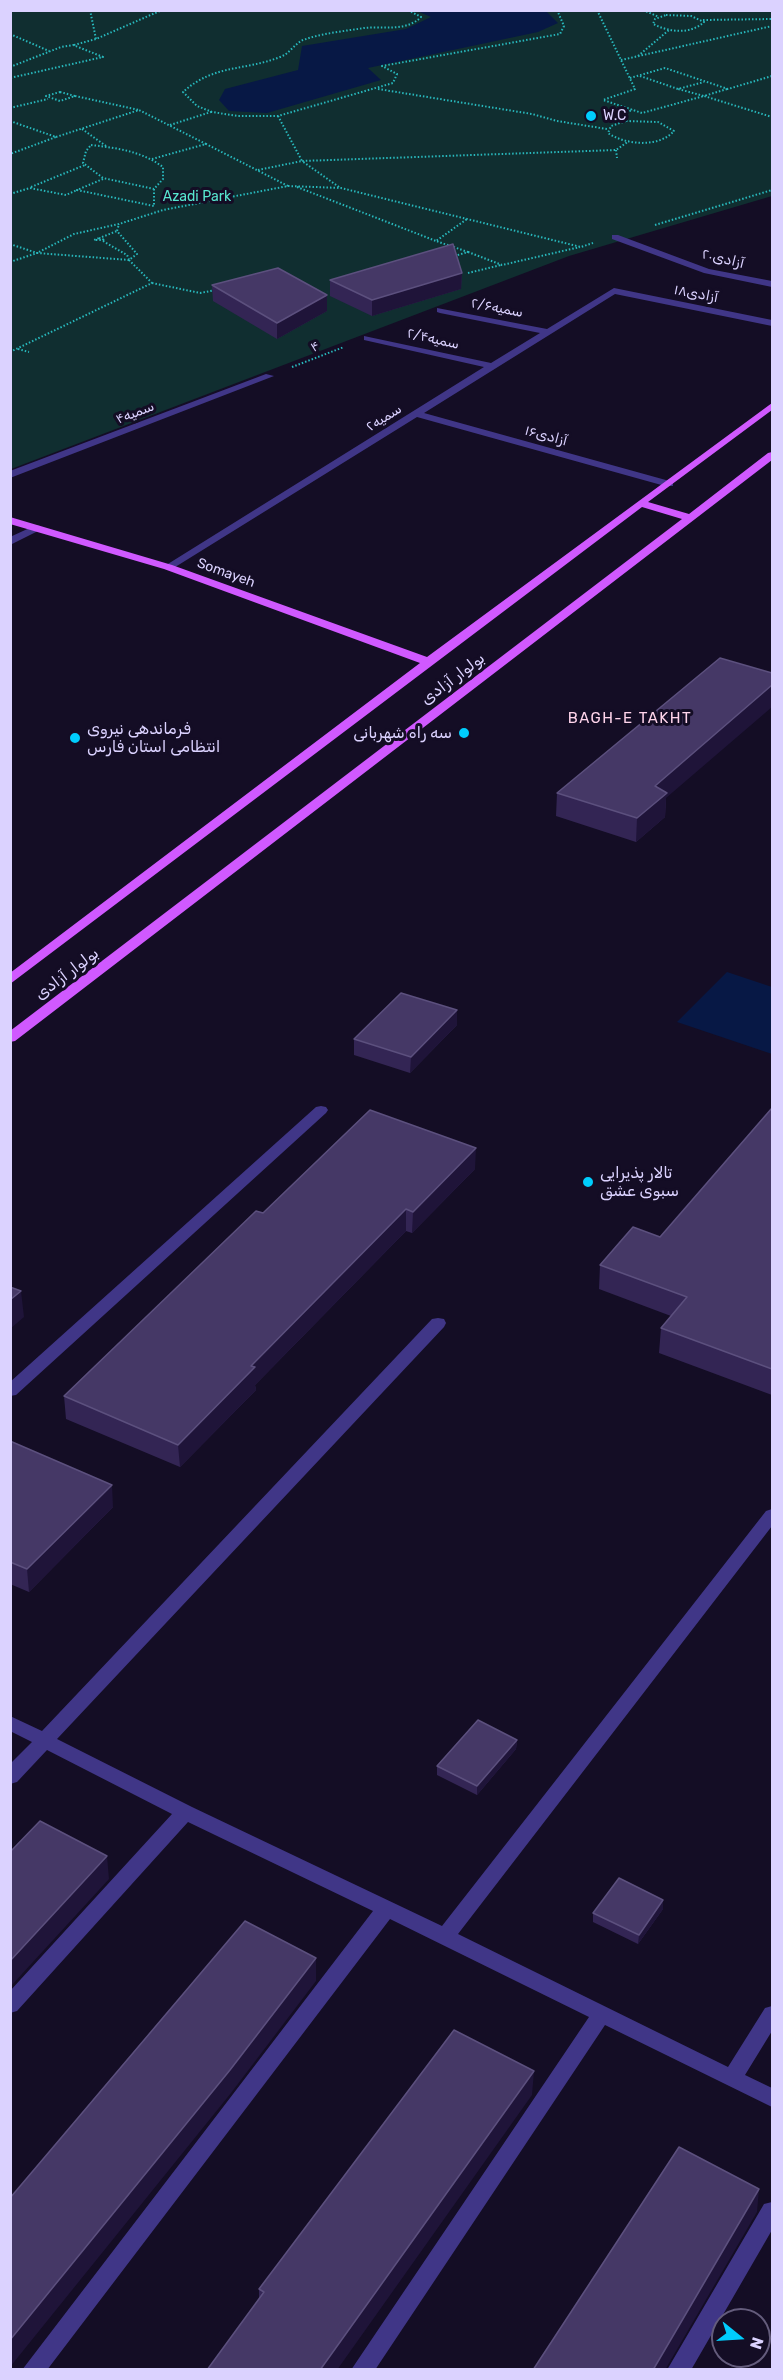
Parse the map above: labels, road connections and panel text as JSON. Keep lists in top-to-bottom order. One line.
{"streets":{"main road":["Somayeh","بولوار آزادی"],"street":["آزادی۲۰","آزادی۱۸","سمیه۲/۶","سمیه۲/۴","سمیه۴","۲سمیه","آزادی۱۶"],"path":["۴"]},"crossings":[["آزادی۱۸","۲سمیه"],["سمیه۲/۶","۲سمیه"],["سمیه۲/۴","۴"],["سمیه۲/۴","۲سمیه"],["۴","سمیه۴"],["۲سمیه","آزادی۱۶"],["۲سمیه","Somayeh"],["آزادی۱۶","بولوار آزادی"],["Somayeh","بولوار آزادی"]],"districts":["BAGH-E TAKHT"],"parks":["Azadi Park"],"places":["W.C","سه راه شهربانی","فرماندهی نیروی انتظامی استان فارس","تالار پذیرایی سبوی عشق"],"north":"right"}
